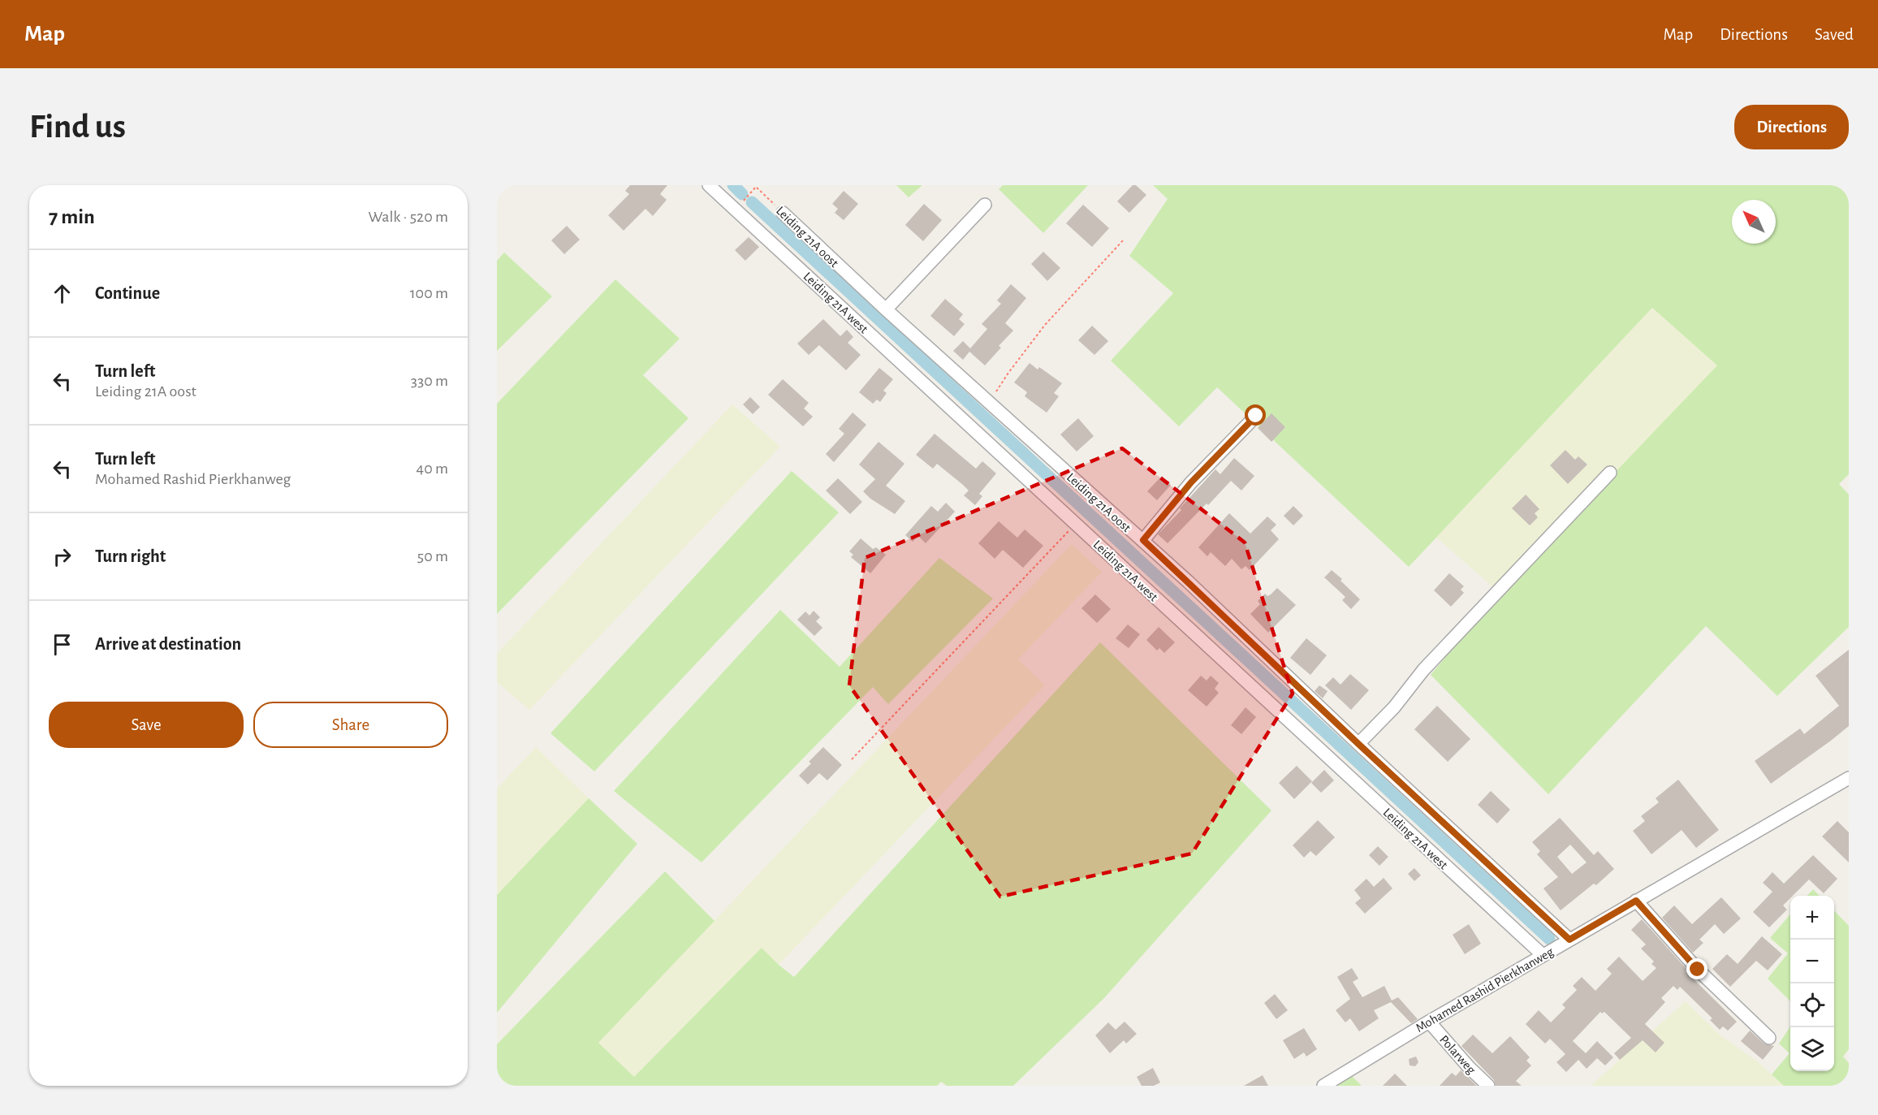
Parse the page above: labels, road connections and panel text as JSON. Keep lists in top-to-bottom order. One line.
{"streets":{"street":["Leiding 21A oost","Leiding 21A west","Mohamed Rashid Pierkhanweg","Polarweg"]},"crossings":[["Leiding 21A oost","Leiding 21A west"],["Leiding 21A oost","Mohamed Rashid Pierkhanweg"],["Leiding 21A west","Mohamed Rashid Pierkhanweg"],["Mohamed Rashid Pierkhanweg","Polarweg"]],"north":"top left","page":{"header":"Map","nav":["Map","Directions","Saved"],"buttons":["Directions",["Save","Share"]],"title":"Find us","heading":["7 min","Walk · 520 m"],"list":[["Continue","100 m"],["Turn left","Leiding 21A oost","330 m"],["Turn left","Mohamed Rashid Pierkhanweg","40 m"],["Turn right","50 m"],"Arrive at destination"],"map_buttons":["+","−"]}}
